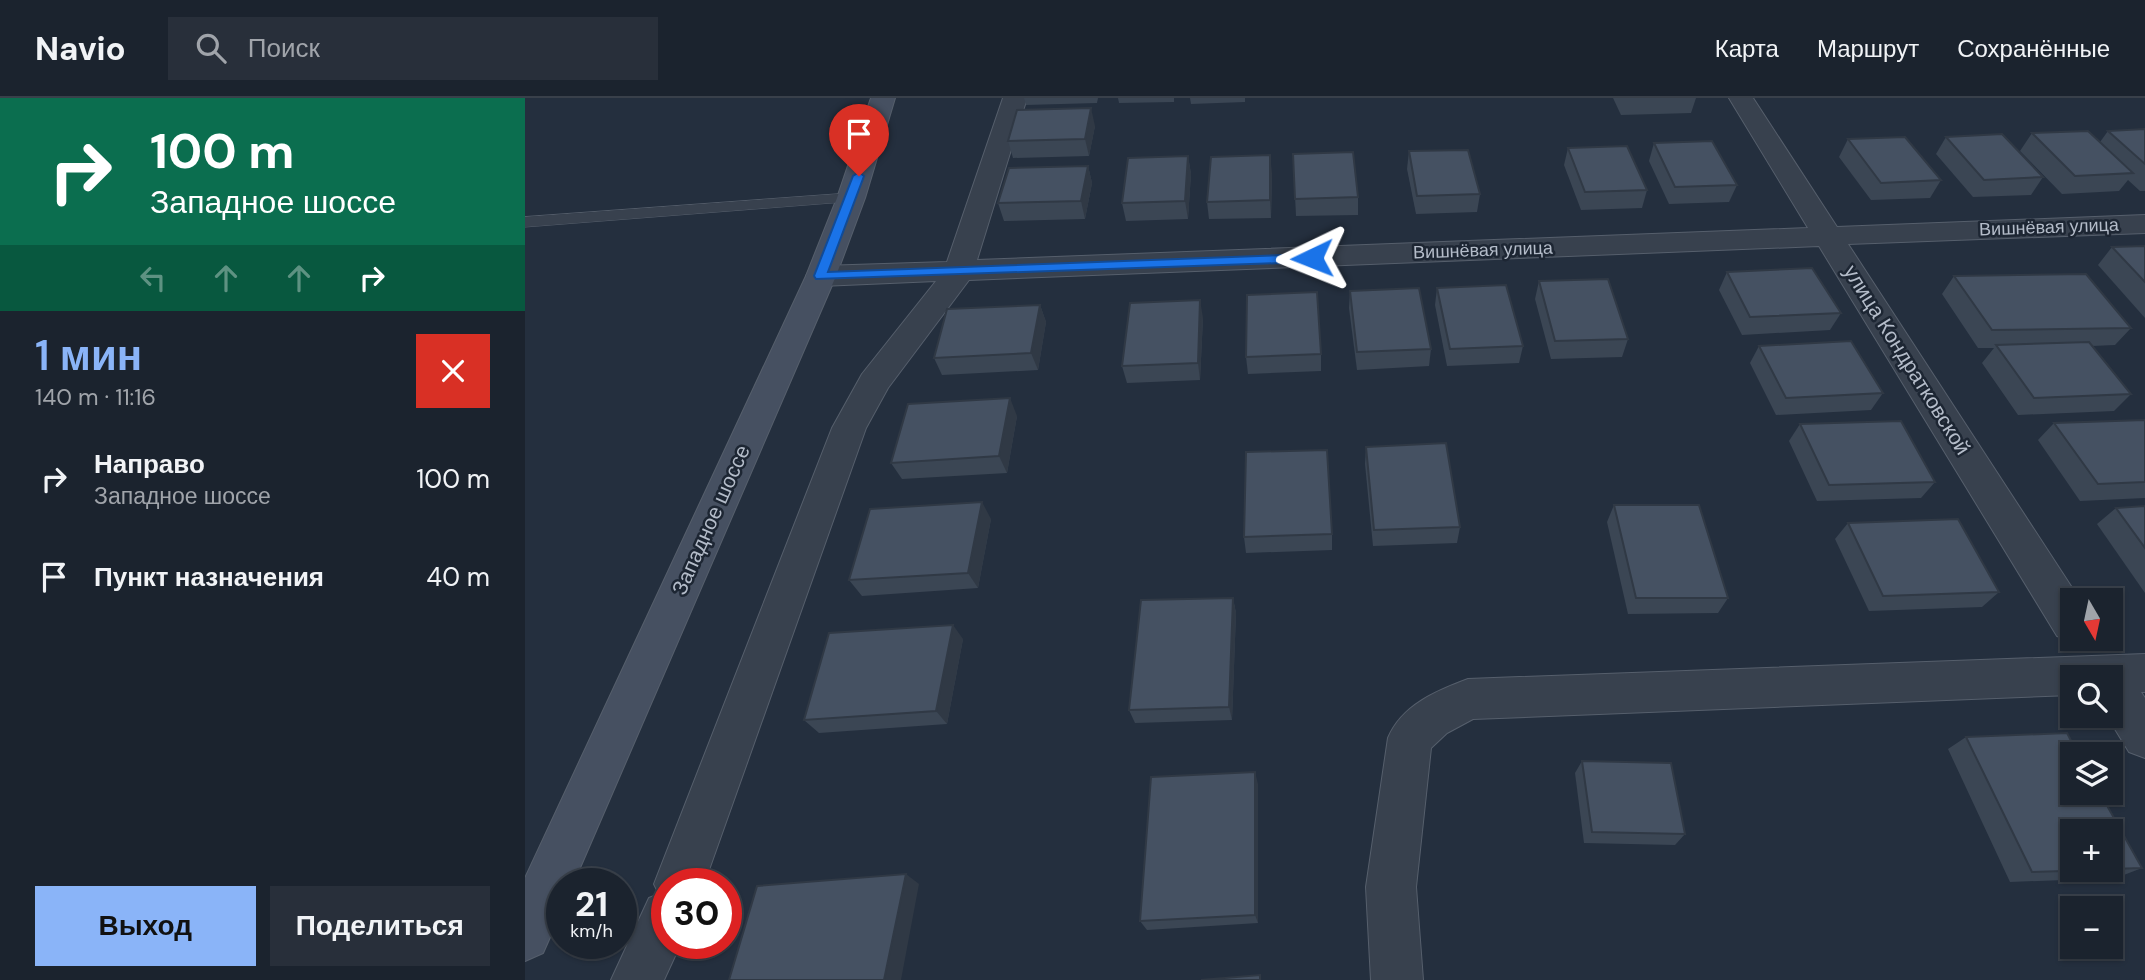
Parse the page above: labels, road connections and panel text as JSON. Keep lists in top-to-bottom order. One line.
{"streets":{"main road":["Западное шоссе"],"street":["Вишнёвая улица","улица Кондратковской"]},"crossings":[["Вишнёвая улица","улица Кондратковской"],["Вишнёвая улица","Западное шоссе"]],"north":"bottom","page":{"header":"Navio","search":"Поиск","nav":["Карта","Маршрут","Сохранённые"],"turn":["100 m","Западное шоссе"],"heading":["1 мин","140 m · 11:16"],"list":[{"name":"Направо","note":"Западное шоссе","value":"100 m"},{"name":"Пункт назначения","value":"40 m"}],"map_buttons":["+","−"],"speed":"21 km/h","limit":"30","buttons":["Выход","Поделиться"]}}
